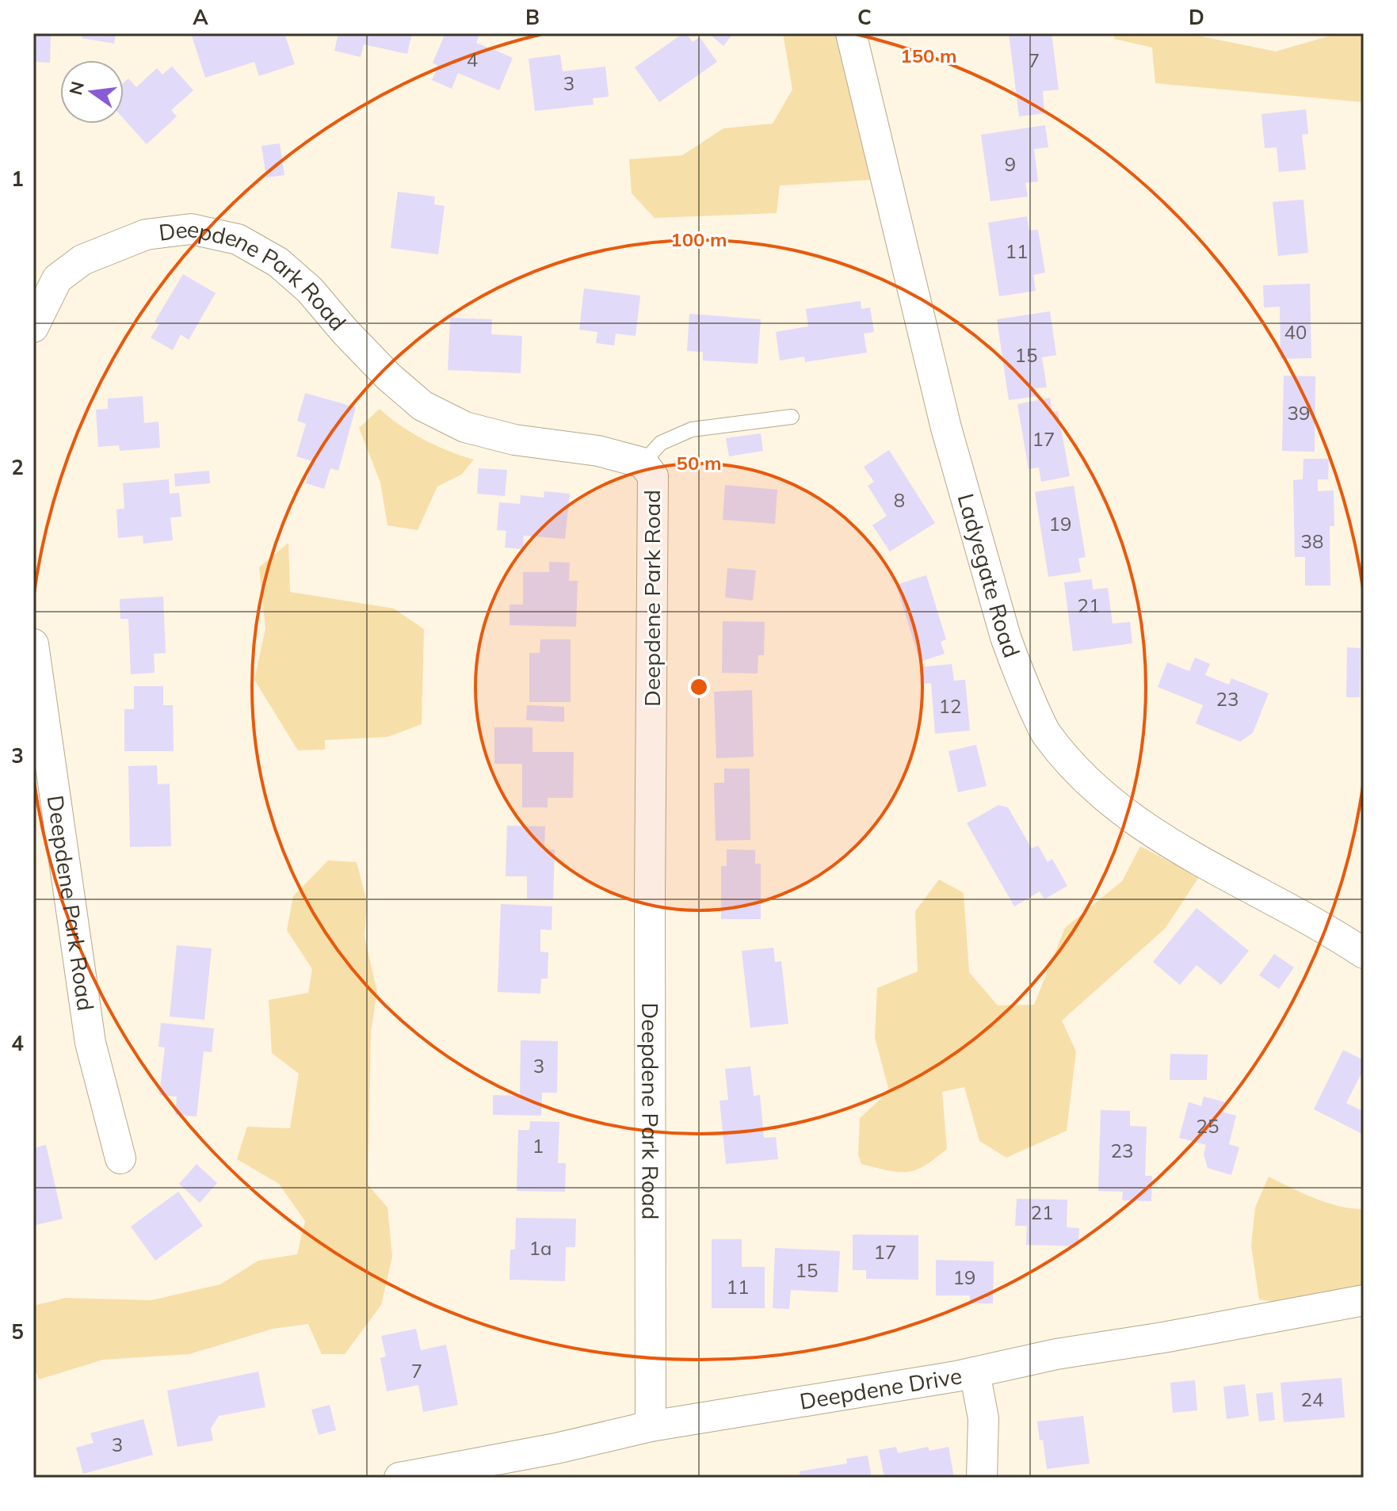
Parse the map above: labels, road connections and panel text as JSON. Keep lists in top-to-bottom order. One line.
{"streets":{"street":["Deepdene Park Road","Ladyegate Road","Deepdene Drive"]},"crossings":[["Deepdene Park Road","Deepdene Drive"]],"house_numbers":["4","7","3","9","11","40","15","39","17","8","19","38","21","23","12","3","25","1","23","21","1a","17","15","19","11","7","24","3"],"north":"left","grid":{"columns":["A","B","C","D"],"rows":["1","2","3","4","5"]},"rings":["150 m","100 m","50 m"]}
